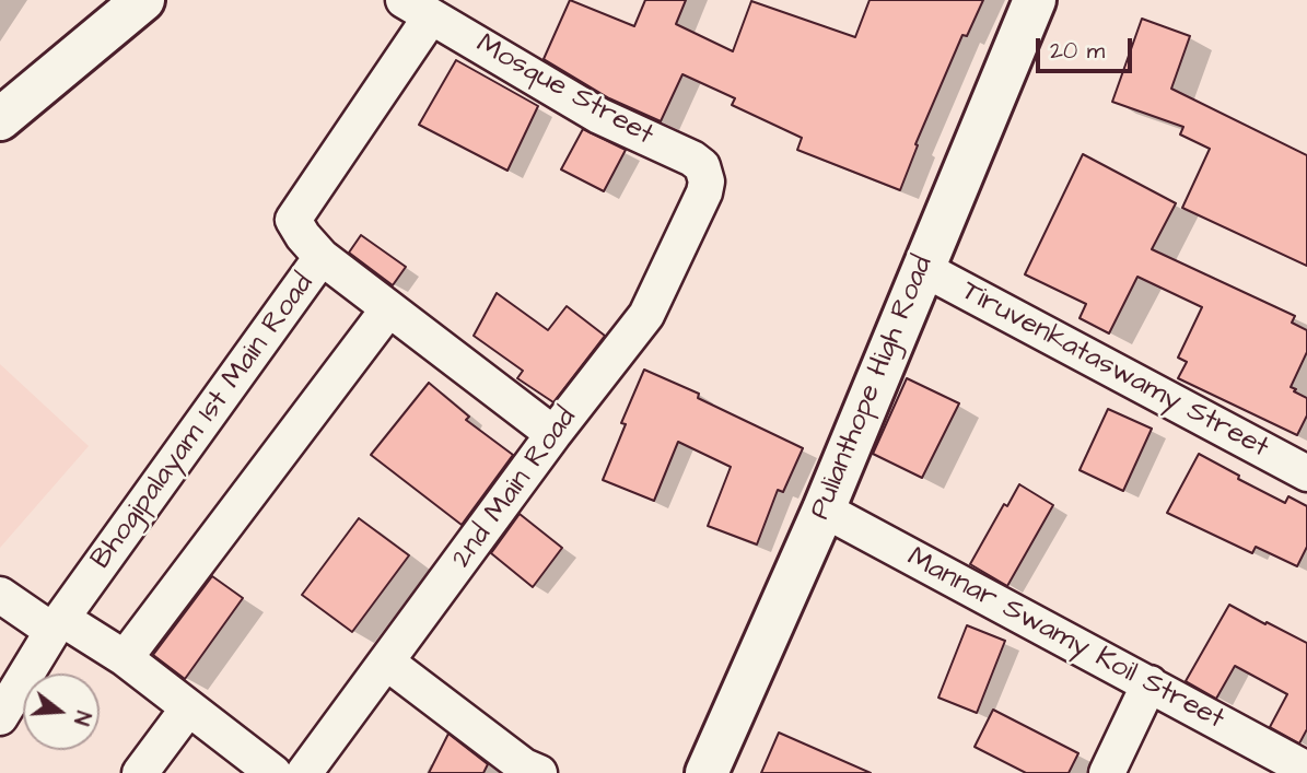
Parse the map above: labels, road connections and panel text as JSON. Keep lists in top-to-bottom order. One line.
{"streets":{"main road":["Pulianthope High Road"],"street":["Mosque Street","Tiruvenkataswamy Street","Bhogipalayam 1st Main Road","2nd Main Road","Mannar Swamy Koil Street"]},"crossings":[["Mosque Street","2nd Main Road"],["Tiruvenkataswamy Street","Pulianthope High Road"],["Pulianthope High Road","Mannar Swamy Koil Street"],["Bhogipalayam 1st Main Road","2nd Main Road"]],"scale_bar":"20 m","north":"right"}
